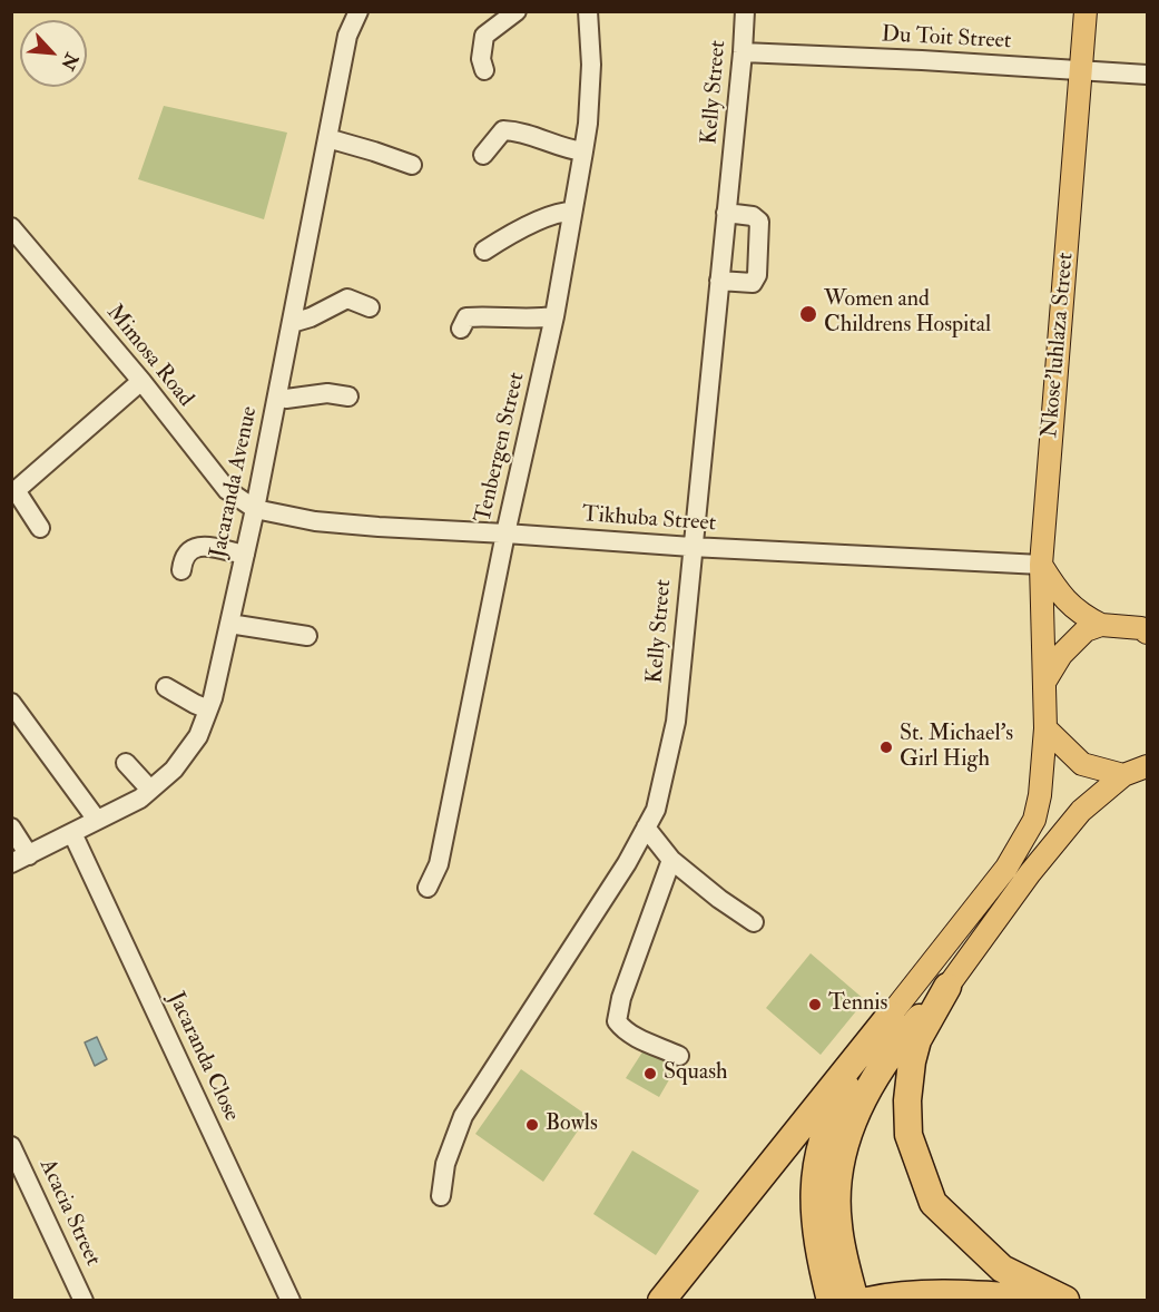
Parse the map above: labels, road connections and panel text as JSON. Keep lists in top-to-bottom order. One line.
{"streets":{"main road":["Nkose'luhlaza Street"],"street":["Du Toit Street","Kelly Street","Mimosa Road","Tenbergen Street","Jacaranda Avenue","Tikhuba Street","Jacaranda Close","Acacia Street"]},"crossings":[["Du Toit Street","Kelly Street"],["Du Toit Street","Nkose'luhlaza Street"],["Kelly Street","Tikhuba Street"],["Nkose'luhlaza Street","Tikhuba Street"],["Mimosa Road","Jacaranda Avenue"],["Mimosa Road","Tikhuba Street"],["Tenbergen Street","Tikhuba Street"],["Jacaranda Avenue","Tikhuba Street"],["Jacaranda Avenue","Jacaranda Close"]],"places":["Women and Childrens Hospital","St. Michael's Girl High","Tennis","Squash","Bowls"],"north":"bottom right"}
